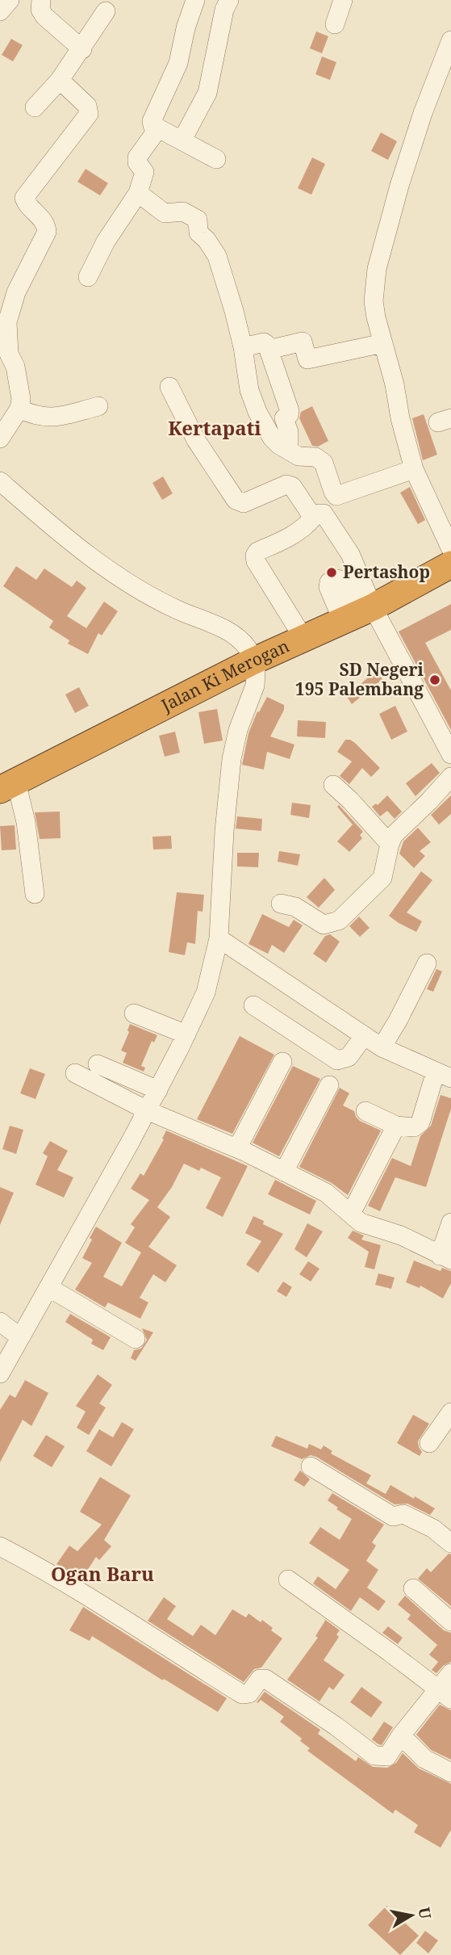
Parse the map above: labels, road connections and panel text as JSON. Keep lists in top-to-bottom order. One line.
{"streets":{"highway":["Jalan Ki Merogan"]},"districts":["Kertapati","Ogan Baru"],"places":["Pertashop","SD Negeri 195 Palembang"],"north":"right"}
